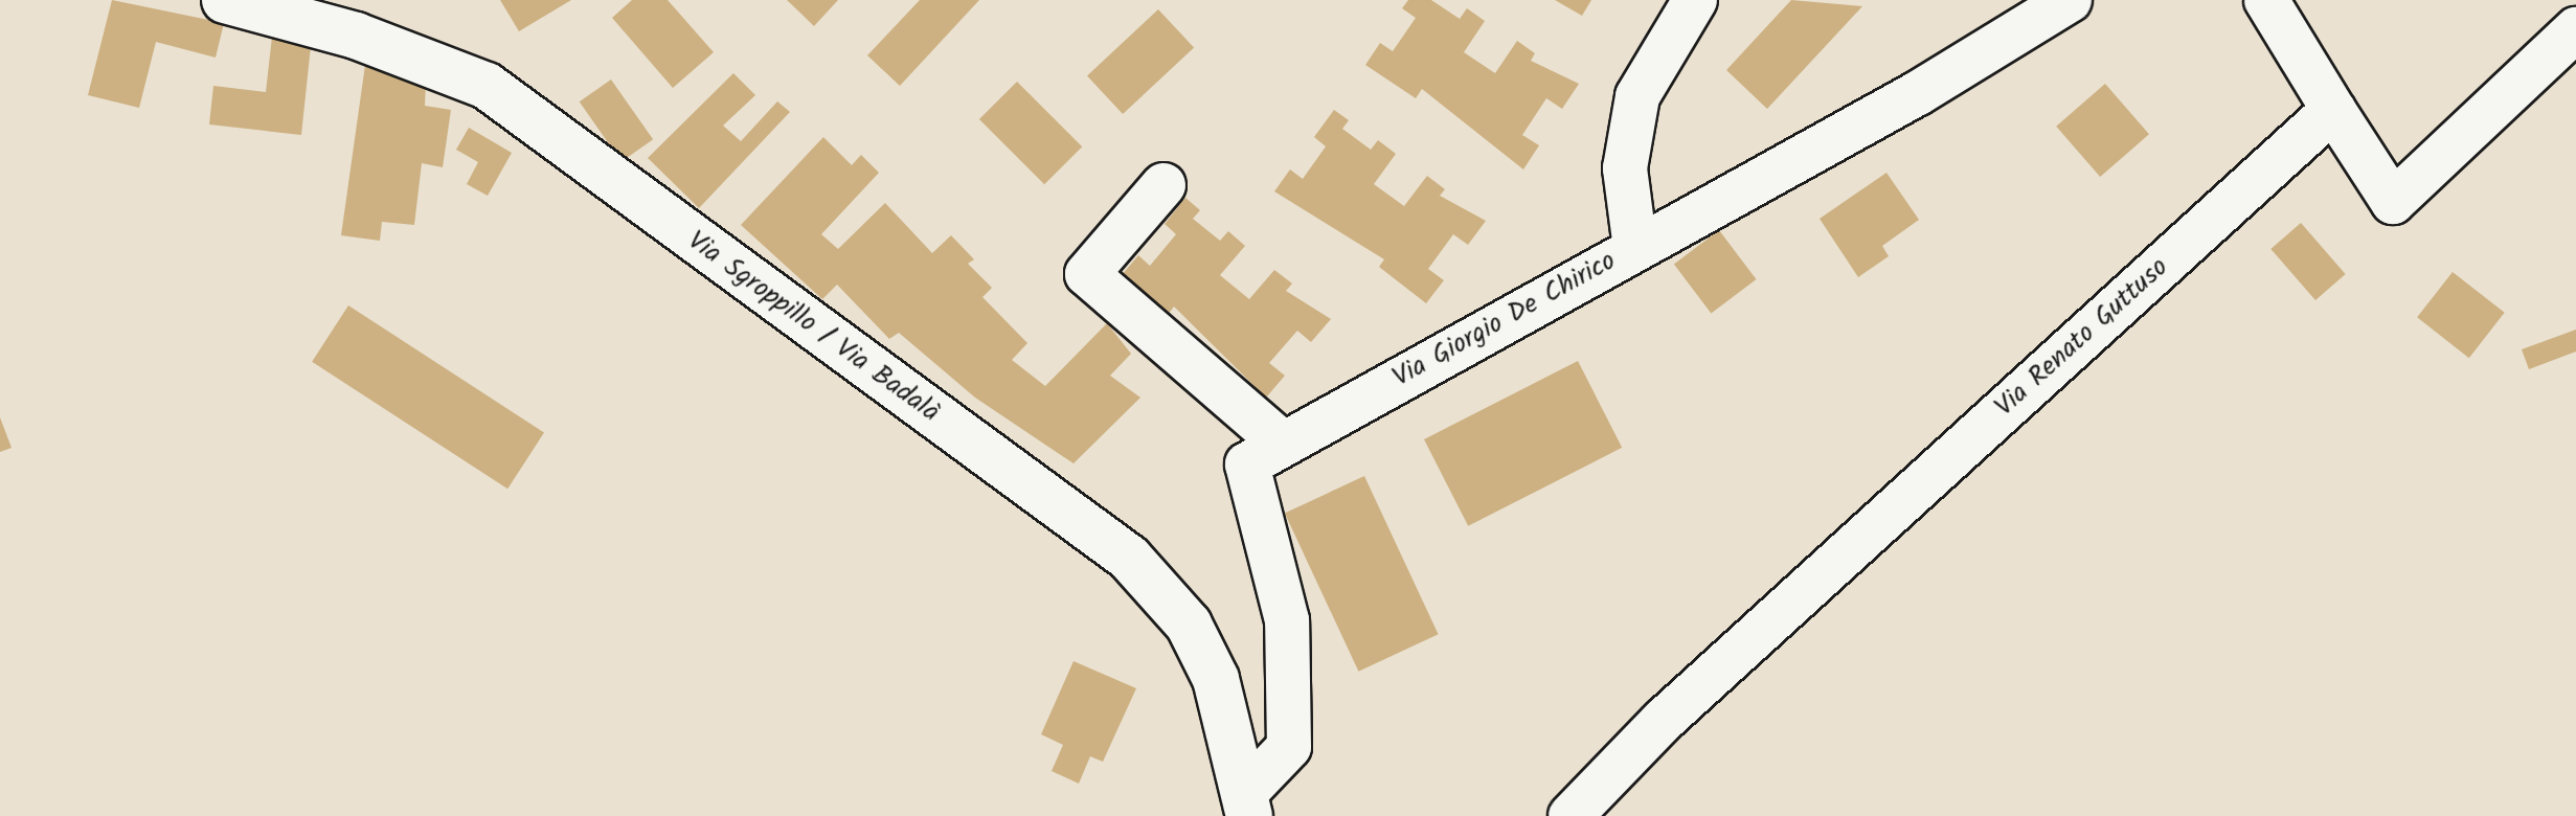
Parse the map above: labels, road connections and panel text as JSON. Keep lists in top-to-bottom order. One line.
{"streets":{"main road":["Via Sgroppillo / Via Badalà"],"street":["Via Giorgio De Chirico","Via Renato Guttuso"]},"crossings":[["Via Giorgio De Chirico","Via Sgroppillo / Via Badalà"]]}
